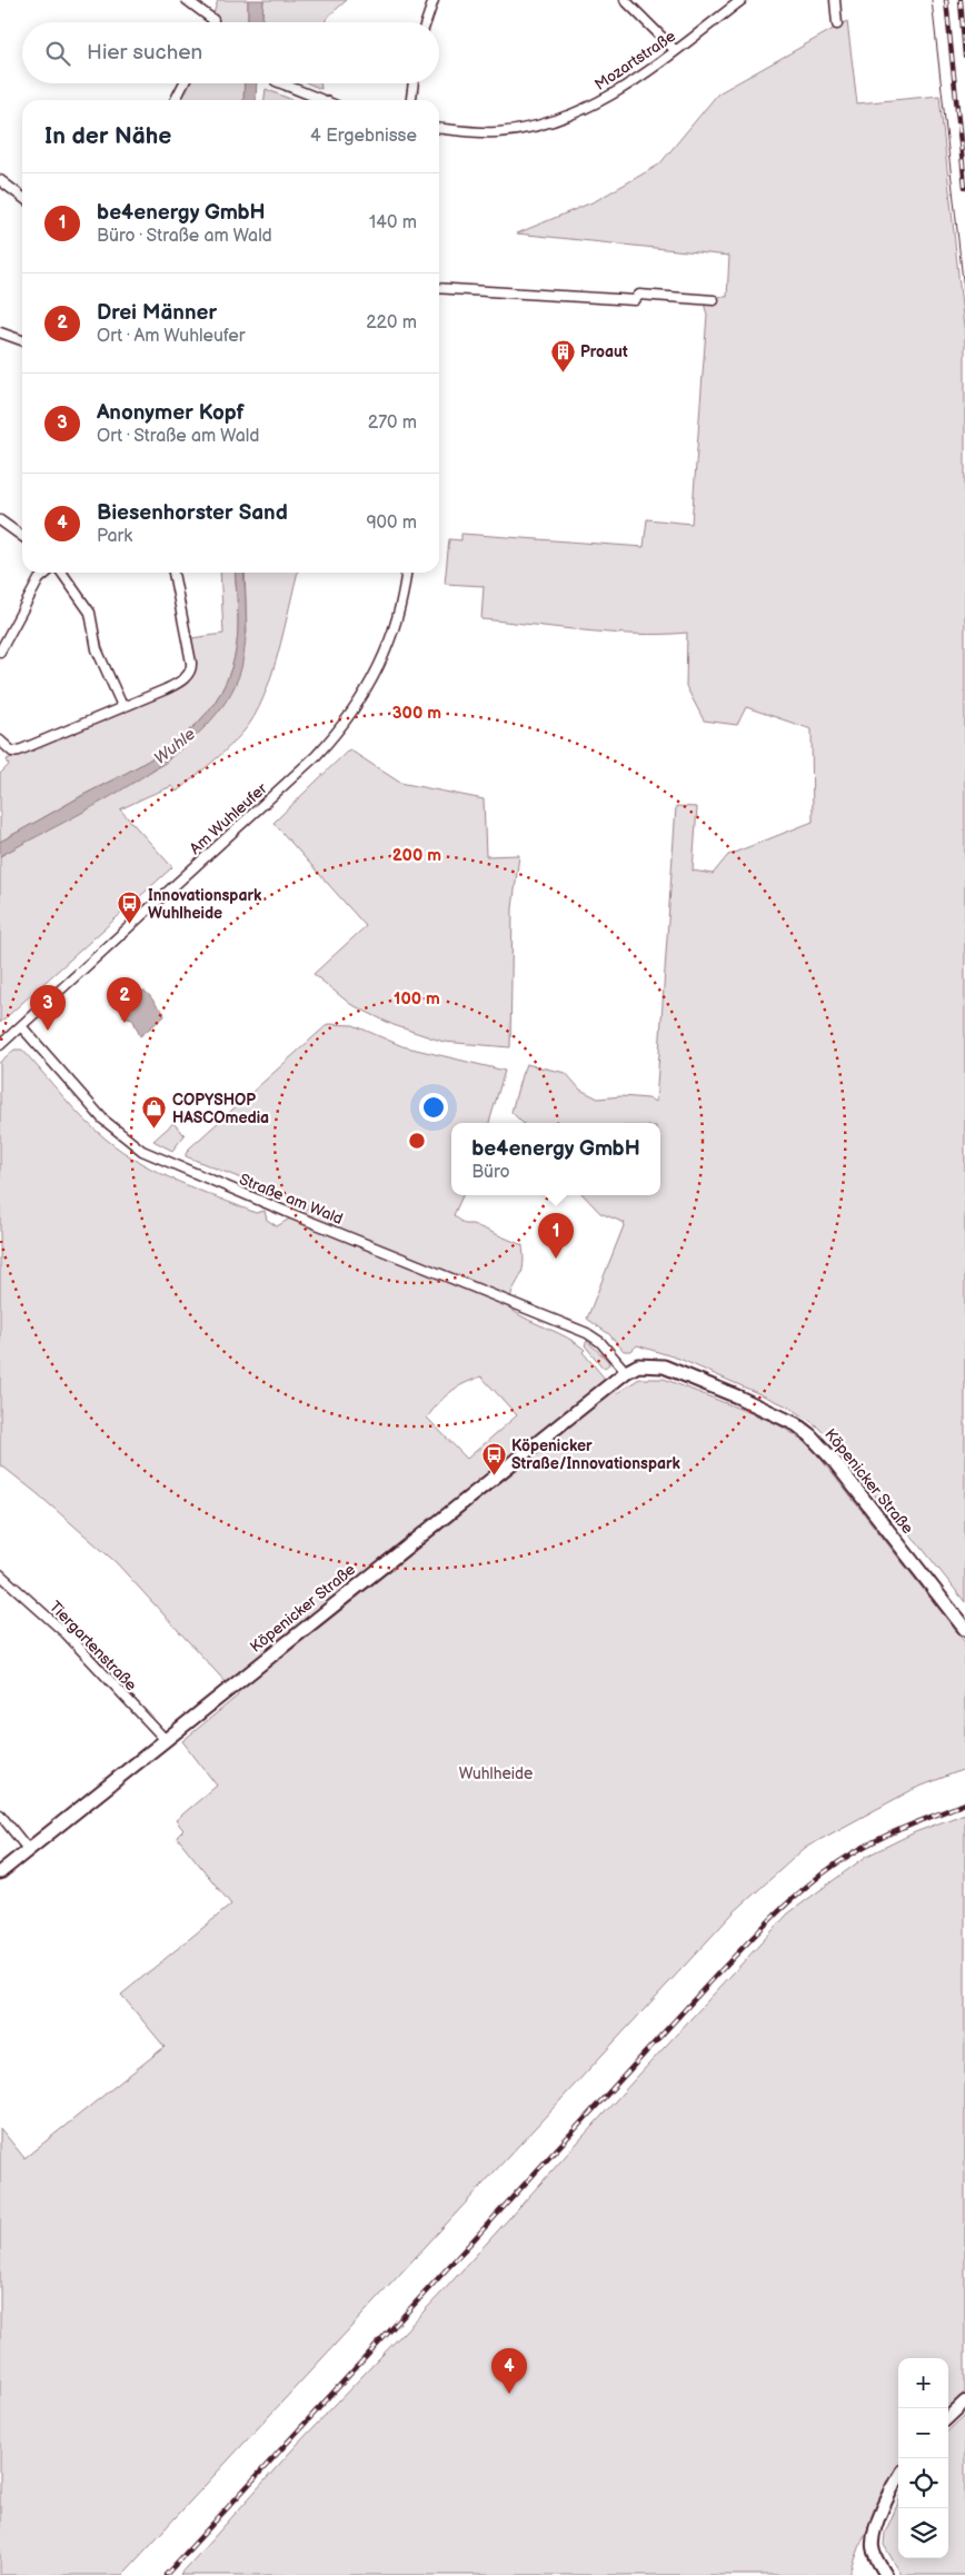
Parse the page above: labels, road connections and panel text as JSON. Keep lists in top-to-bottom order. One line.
{"streets":{"main road":["Köpenicker Straße"],"street":["Mozartstraße","Am Wuhleufer","Straße am Wald","Tiergartenstraße"]},"crossings":[["Am Wuhleufer","Straße am Wald"],["Straße am Wald","Köpenicker Straße"],["Köpenicker Straße","Tiergartenstraße"]],"water":["Wuhle"],"parks":["Wuhlheide"],"places":{"building":["Proaut"],"bus stop":["Innovationspark Wuhlheide","Köpenicker Straße/Innovationspark"],"shop":["COPYSHOP HASCOmedia"]},"page":{"search":"Hier suchen","heading":["In der Nähe","4 Ergebnisse"],"list":[{"mark":"1","name":"be4energy GmbH","note":"Büro · Straße am Wald","value":"140 m"},{"mark":"2","name":"Drei Männer","note":"Ort · Am Wuhleufer","value":"220 m"},{"mark":"3","name":"Anonymer Kopf","note":"Ort · Straße am Wald","value":"270 m"},{"mark":"4","name":"Biesenhorster Sand","note":"Park","value":"900 m"}],"pins":["2","3","1","4"],"popup":["be4energy GmbH","Büro"],"map_buttons":["+","−"]},"rings":["300 m","200 m","100 m"]}
